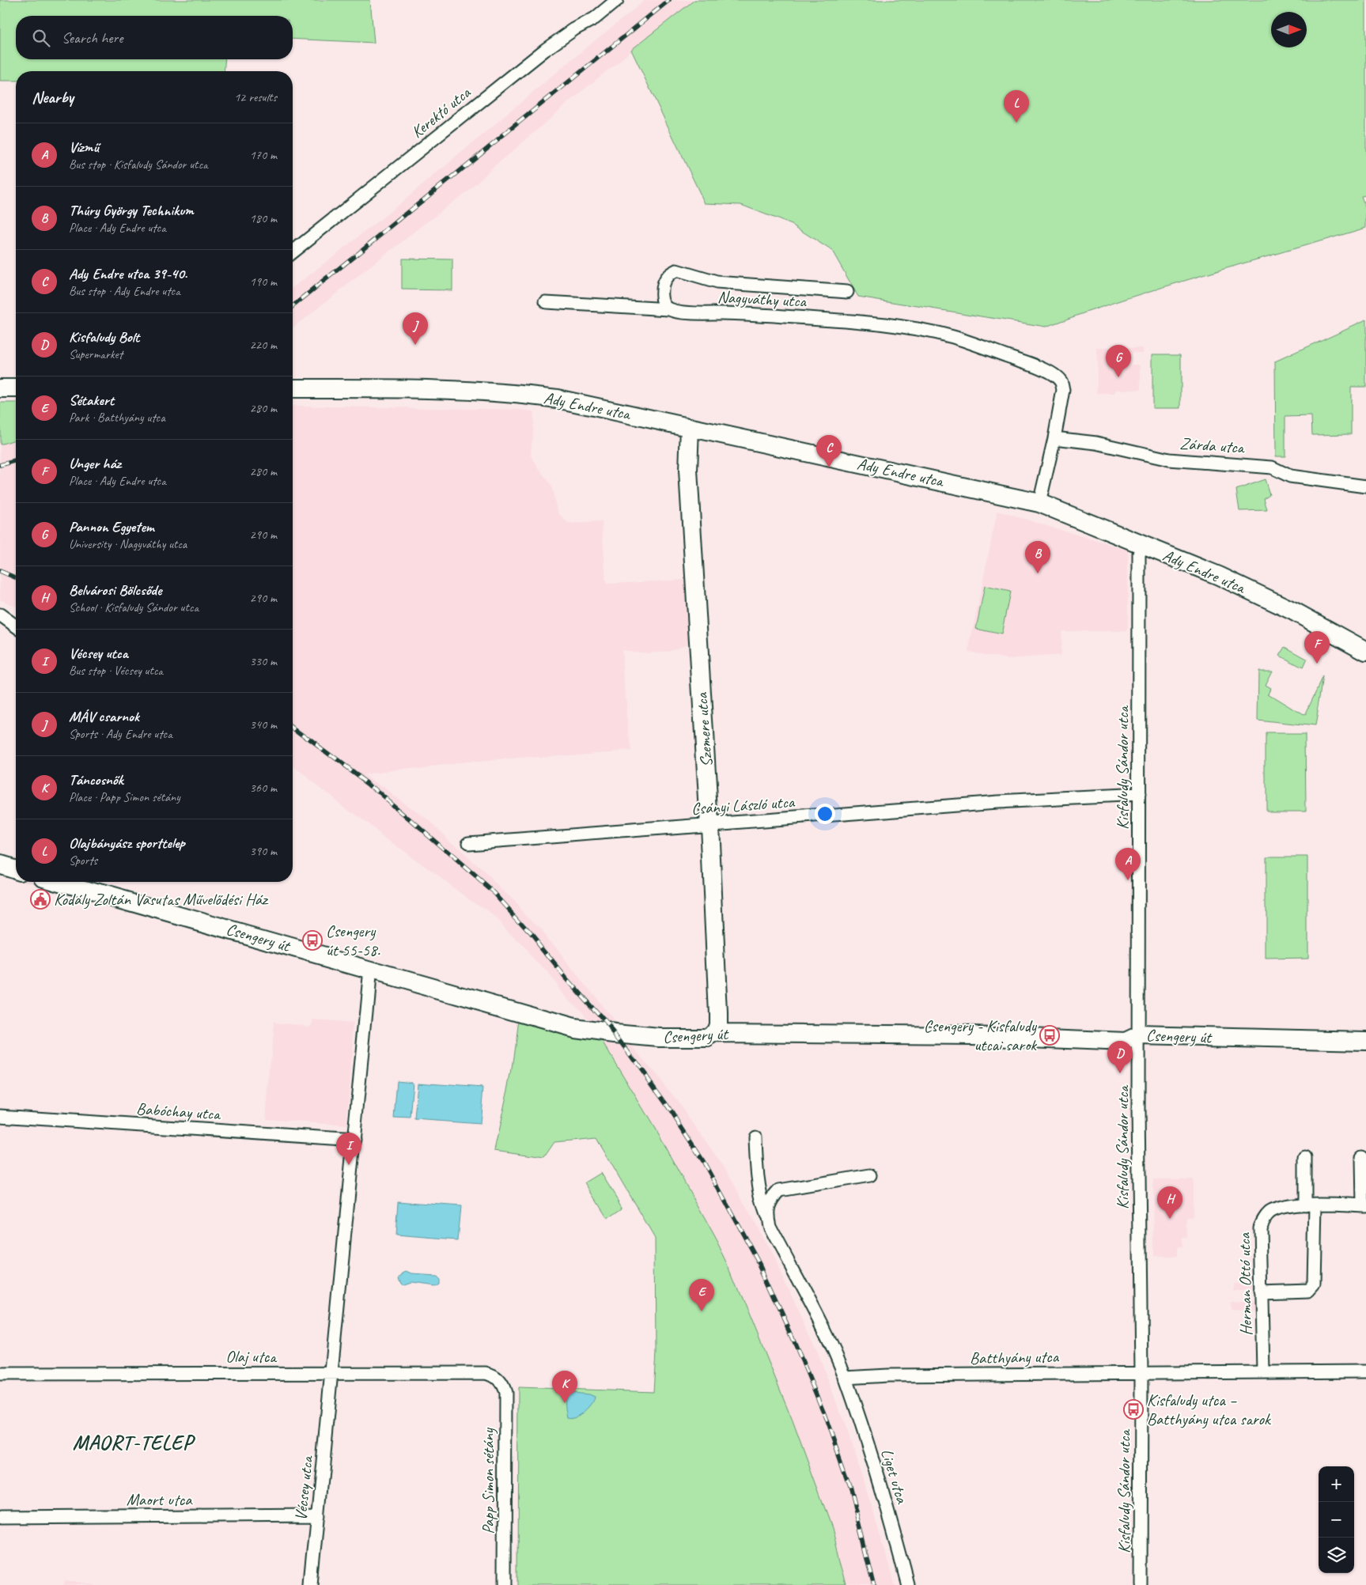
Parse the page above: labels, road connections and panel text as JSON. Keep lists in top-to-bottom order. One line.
{"streets":{"main road":["Ady Endre utca","Szemere utca","Csengery út"],"street":["Kerektó utca","Nagyváthy utca","Zárda utca","Kisfaludy Sándor utca","Csányi László utca","Babóchay utca","Herman Ottó utca","Olaj utca","Batthyány utca","Liget utca","Papp Simon sétány","Vécsey utca","Maort utca"]},"crossings":[["Nagyváthy utca","Zárda utca"],["Ady Endre utca","Szemere utca"],["Ady Endre utca","Kisfaludy Sándor utca"],["Szemere utca","Csányi László utca"],["Szemere utca","Csengery út"],["Kisfaludy Sándor utca","Csányi László utca"],["Kisfaludy Sándor utca","Csengery út"],["Kisfaludy Sándor utca","Batthyány utca"],["Csengery út","Vécsey utca"],["Babóchay utca","Vécsey utca"],["Herman Ottó utca","Batthyány utca"],["Olaj utca","Papp Simon sétány"],["Olaj utca","Vécsey utca"],["Batthyány utca","Liget utca"],["Vécsey utca","Maort utca"]],"districts":["MAORT-TELEP"],"places":{"public building":["Kodály Zoltán Vasutas Művelődési Ház"],"bus stop":["Csengery út 55-58.","Csengery - Kisfaludy utcai sarok","Kisfaludy utca – Batthyány utca sarok"]},"north":"right","page":{"search":"Search here","heading":["Nearby","12 results"],"pins":["L","J","G","C","B","F","A","D","I","H","E","K"],"list":[{"mark":"A","name":"Vízmű","note":"Bus stop · Kisfaludy Sándor utca","value":"170 m"},{"mark":"B","name":"Thúry György Technikum","note":"Place · Ady Endre utca","value":"180 m"},{"mark":"C","name":"Ady Endre utca 39-40.","note":"Bus stop · Ady Endre utca","value":"190 m"},{"mark":"D","name":"Kisfaludy Bolt","note":"Supermarket","value":"220 m"},{"mark":"E","name":"Sétakert","note":"Park · Batthyány utca","value":"280 m"},{"mark":"F","name":"Unger ház","note":"Place · Ady Endre utca","value":"280 m"},{"mark":"G","name":"Pannon Egyetem","note":"University · Nagyváthy utca","value":"290 m"},{"mark":"H","name":"Belvárosi Bölcsőde","note":"School · Kisfaludy Sándor utca","value":"290 m"},{"mark":"I","name":"Vécsey utca","note":"Bus stop · Vécsey utca","value":"330 m"},{"mark":"J","name":"MÁV csarnok","note":"Sports · Ady Endre utca","value":"340 m"},{"mark":"K","name":"Táncosnők","note":"Place · Papp Simon sétány","value":"360 m"},{"mark":"L","name":"Olajbányász sporttelep","note":"Sports","value":"390 m"}],"map_buttons":["+","−"]}}
